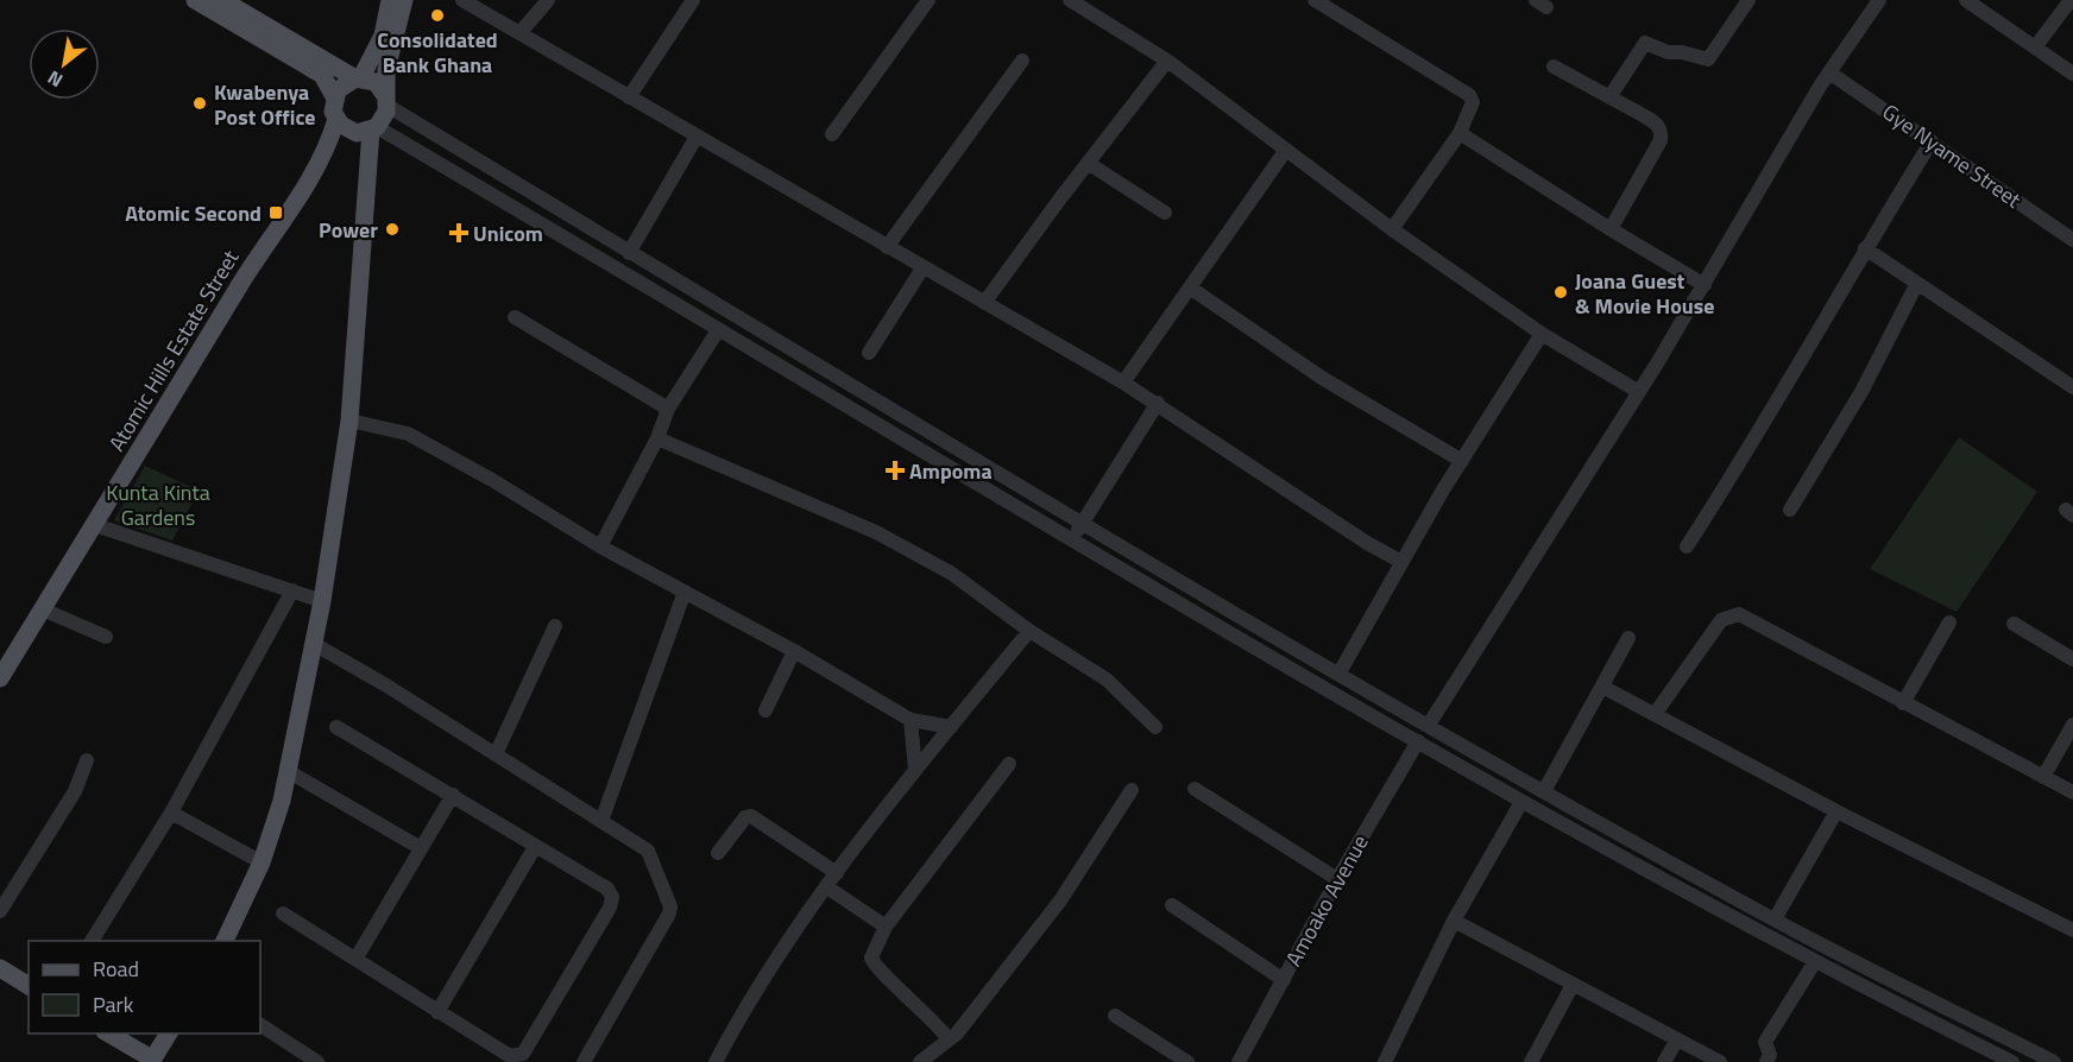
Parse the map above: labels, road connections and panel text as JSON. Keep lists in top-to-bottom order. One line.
{"streets":{"main road":["Atomic Hills Estate Street"],"street":["Gye Nyame Street","Amoako Avenue"]},"parks":["Kunta Kinta Gardens"],"places":{"other":["Consolidated Bank Ghana","Kwabenya Post Office","Power","Joana Guest & Movie House"],"transit":["Atomic Second"],"health":["Unicom","Ampoma"]},"legend":["Road","Park"],"north":"bottom left"}
